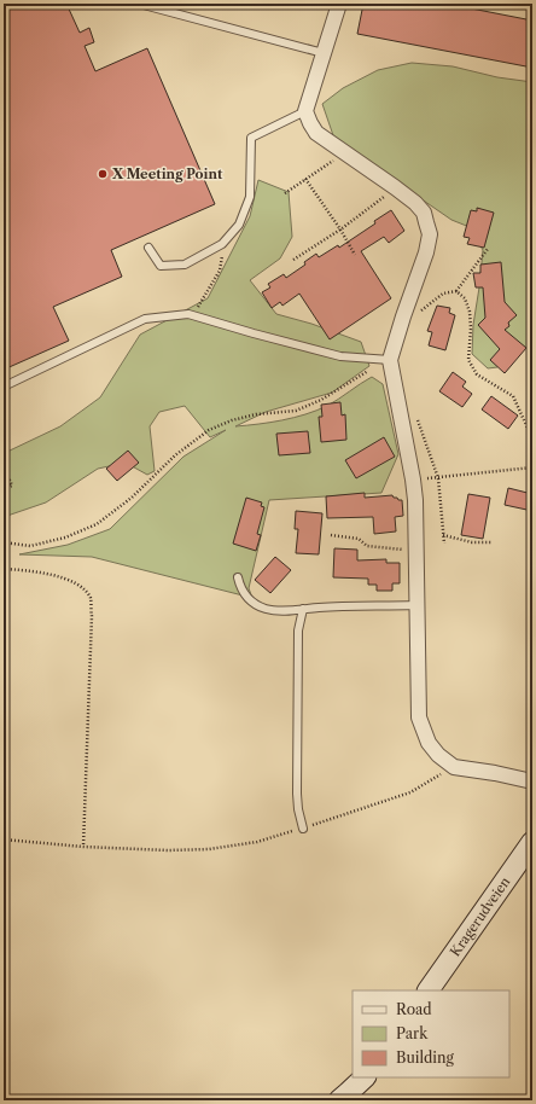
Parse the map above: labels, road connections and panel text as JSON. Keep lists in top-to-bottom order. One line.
{"streets":{"main road":["Kragerudveien"]},"places":["X Meeting Point"],"legend":["Road","Park","Building"]}
